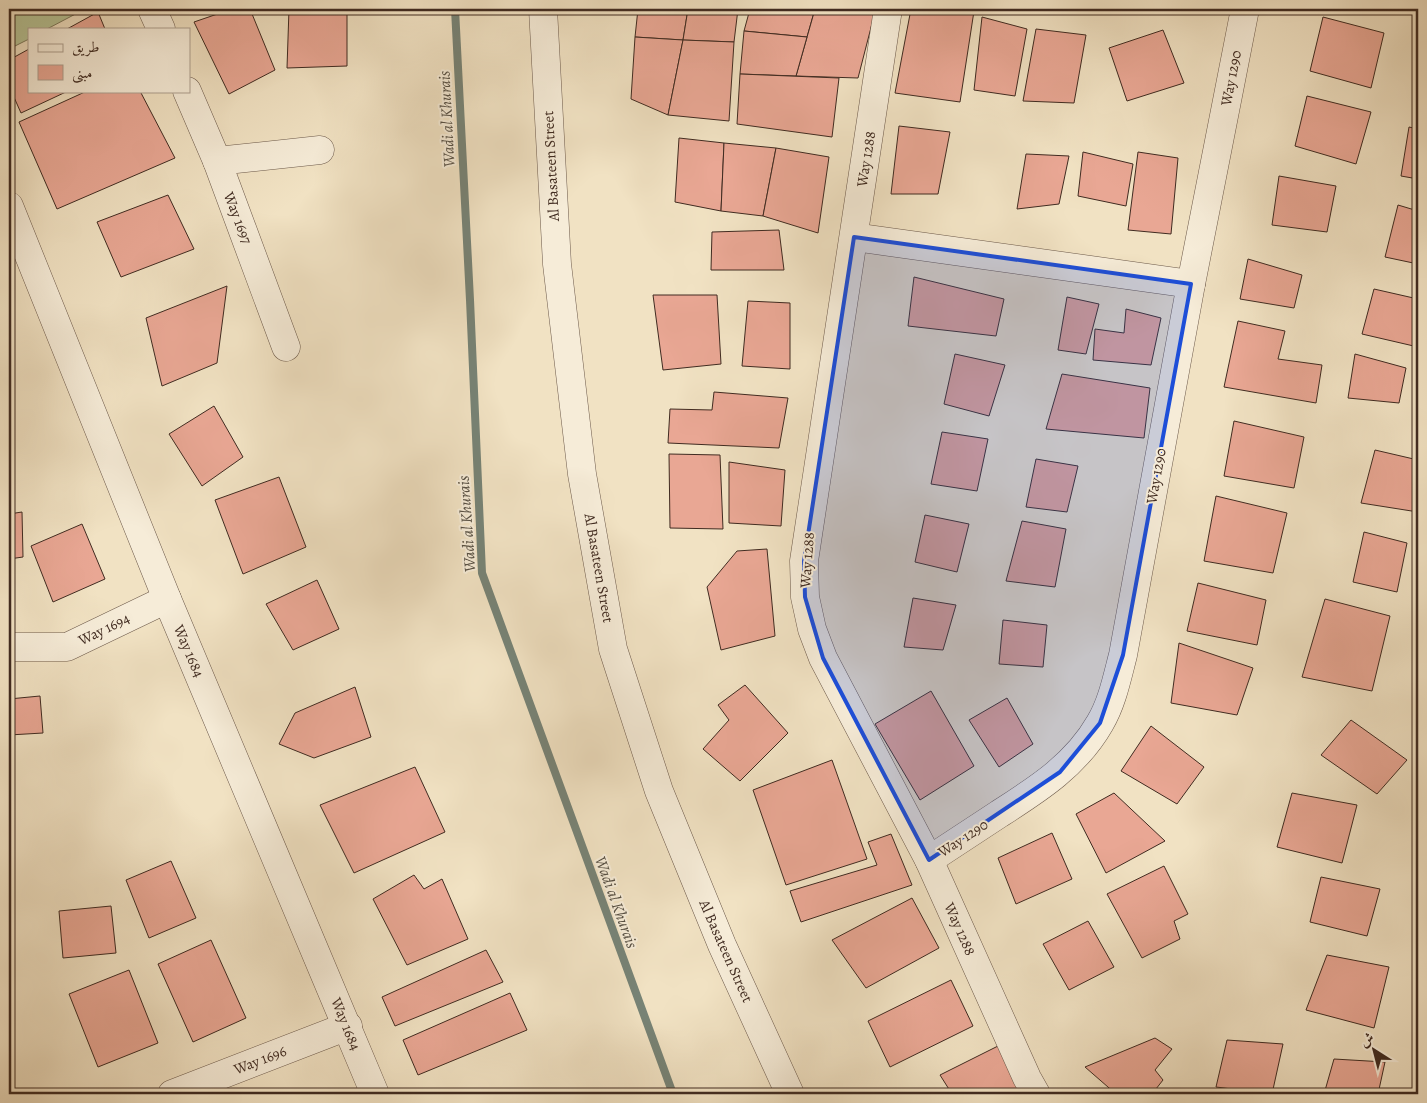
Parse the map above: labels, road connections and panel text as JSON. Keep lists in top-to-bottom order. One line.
{"streets":{"street":["Way 1290","Way 1288","Al Basateen Street","Way 1697","Way 1694","Way 1684","Way 1696"]},"crossings":[["Way 1290","Way 1288"],["Way 1694","Way 1684"],["Way 1684","Way 1696"]],"water":["Wadi al Khurais"],"legend":["طريق","مبنى"],"north":"top left"}
